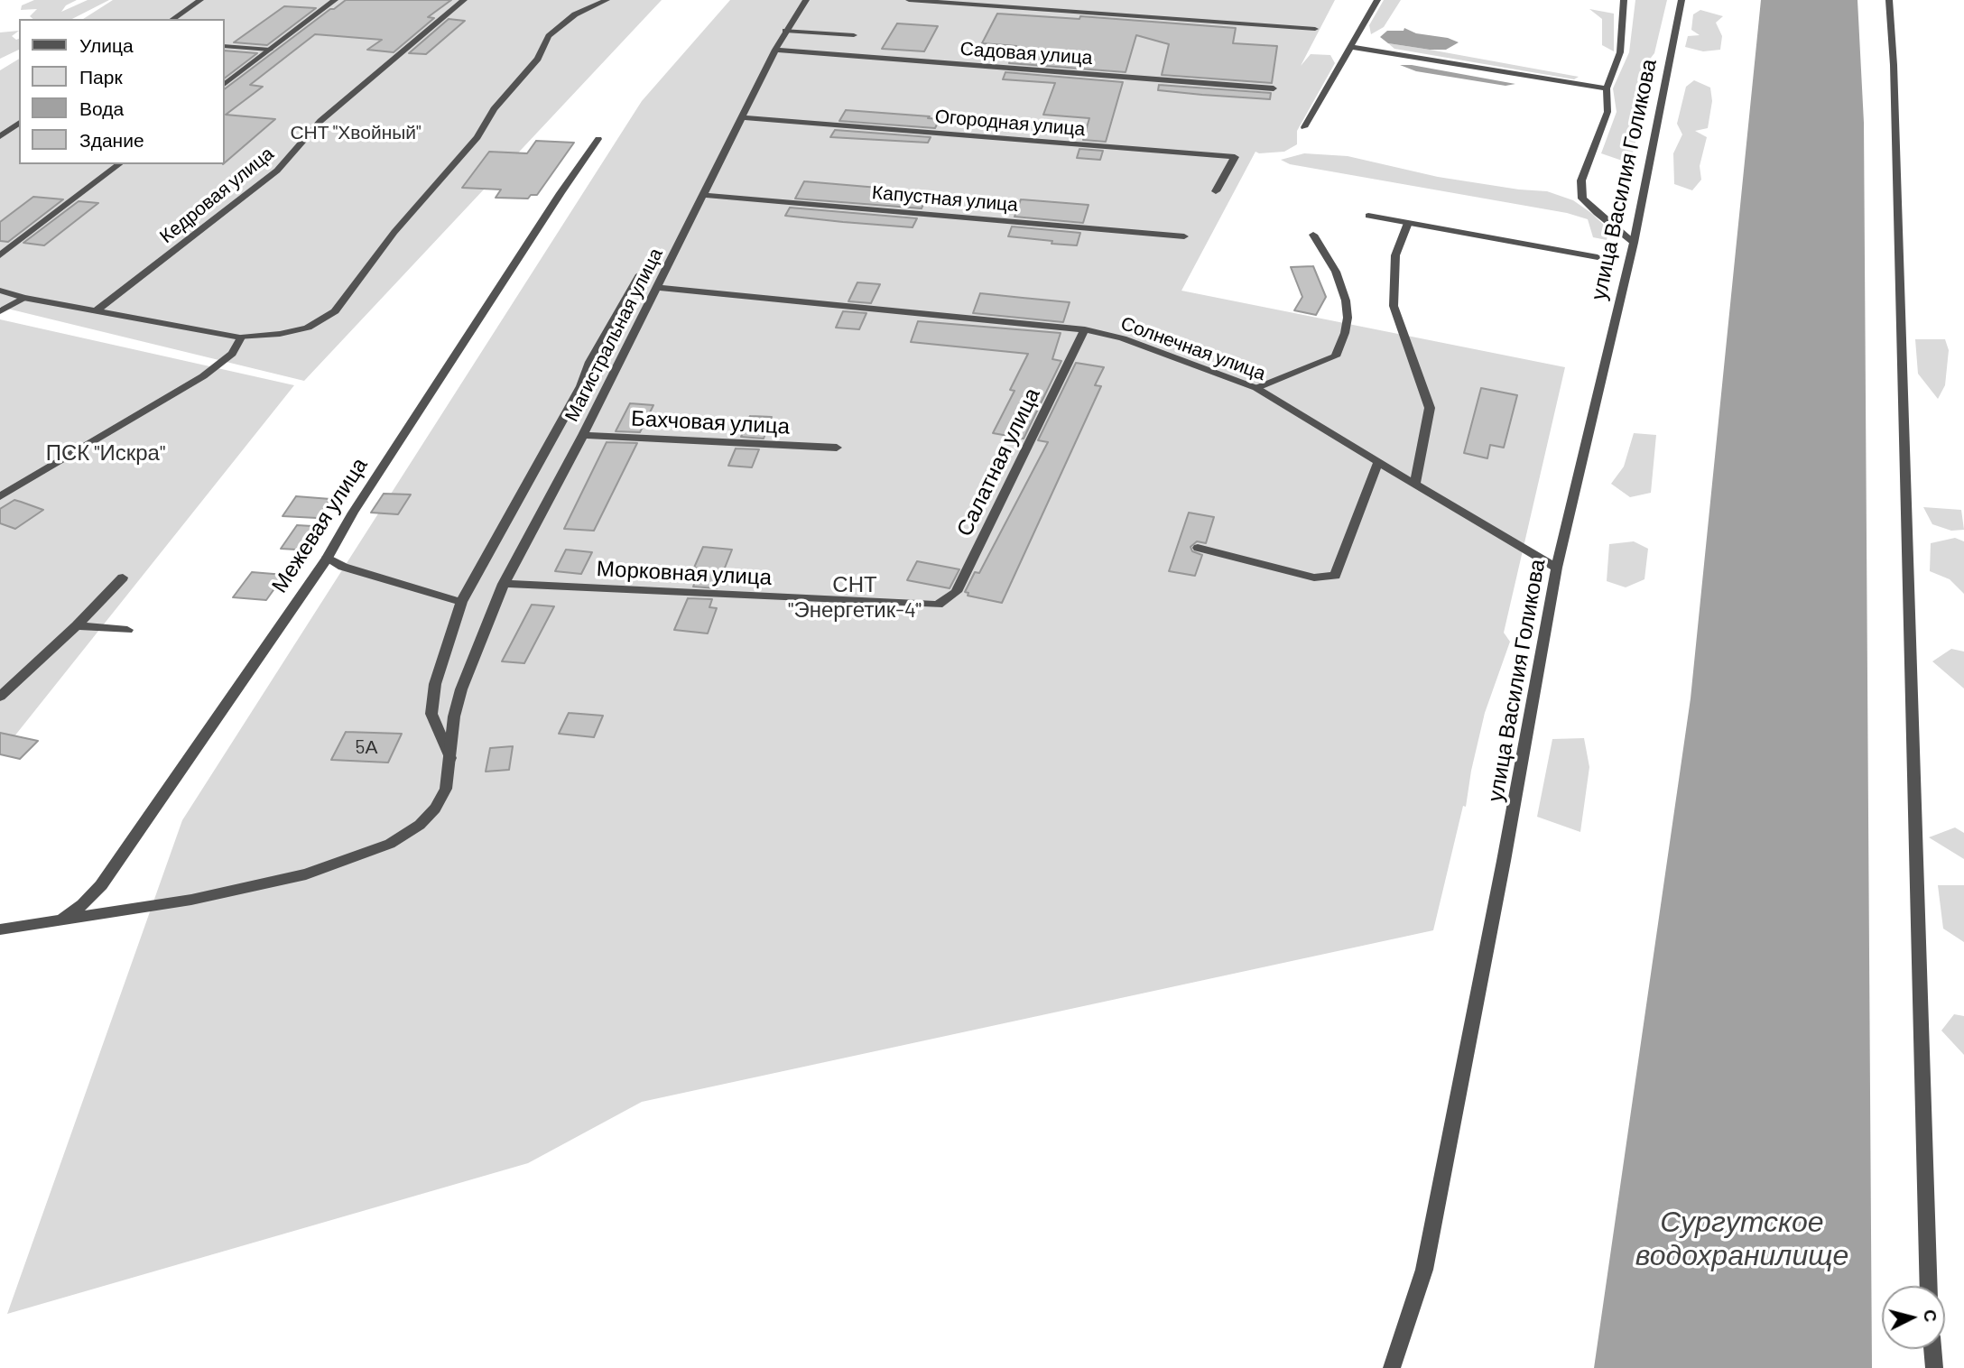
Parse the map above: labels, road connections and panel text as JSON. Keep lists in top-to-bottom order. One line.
{"streets":{"street":["Садовая улица","Огородная улица","улица Василия Голикова","Кедровая улица","Капустная улица","Магистральная улица","Солнечная улица","Бахчовая улица","Салатная улица","Межевая улица","Морковная улица"]},"crossings":[["Садовая улица","Магистральная улица"],["Огородная улица","Магистральная улица"],["улица Василия Голикова","Солнечная улица"],["Капустная улица","Магистральная улица"],["Магистральная улица","Солнечная улица"],["Магистральная улица","Бахчовая улица"],["Магистральная улица","Межевая улица"],["Магистральная улица","Морковная улица"],["Солнечная улица","Салатная улица"],["Салатная улица","Морковная улица"]],"water":["Сургутское водохранилище"],"parks":["СНТ \"Хвойный\"","ПСК \"Искра\"","СНТ \"Энергетик-4\""],"house_numbers":["5А"],"legend":["Улица","Парк","Вода","Здание"],"north":"right"}
